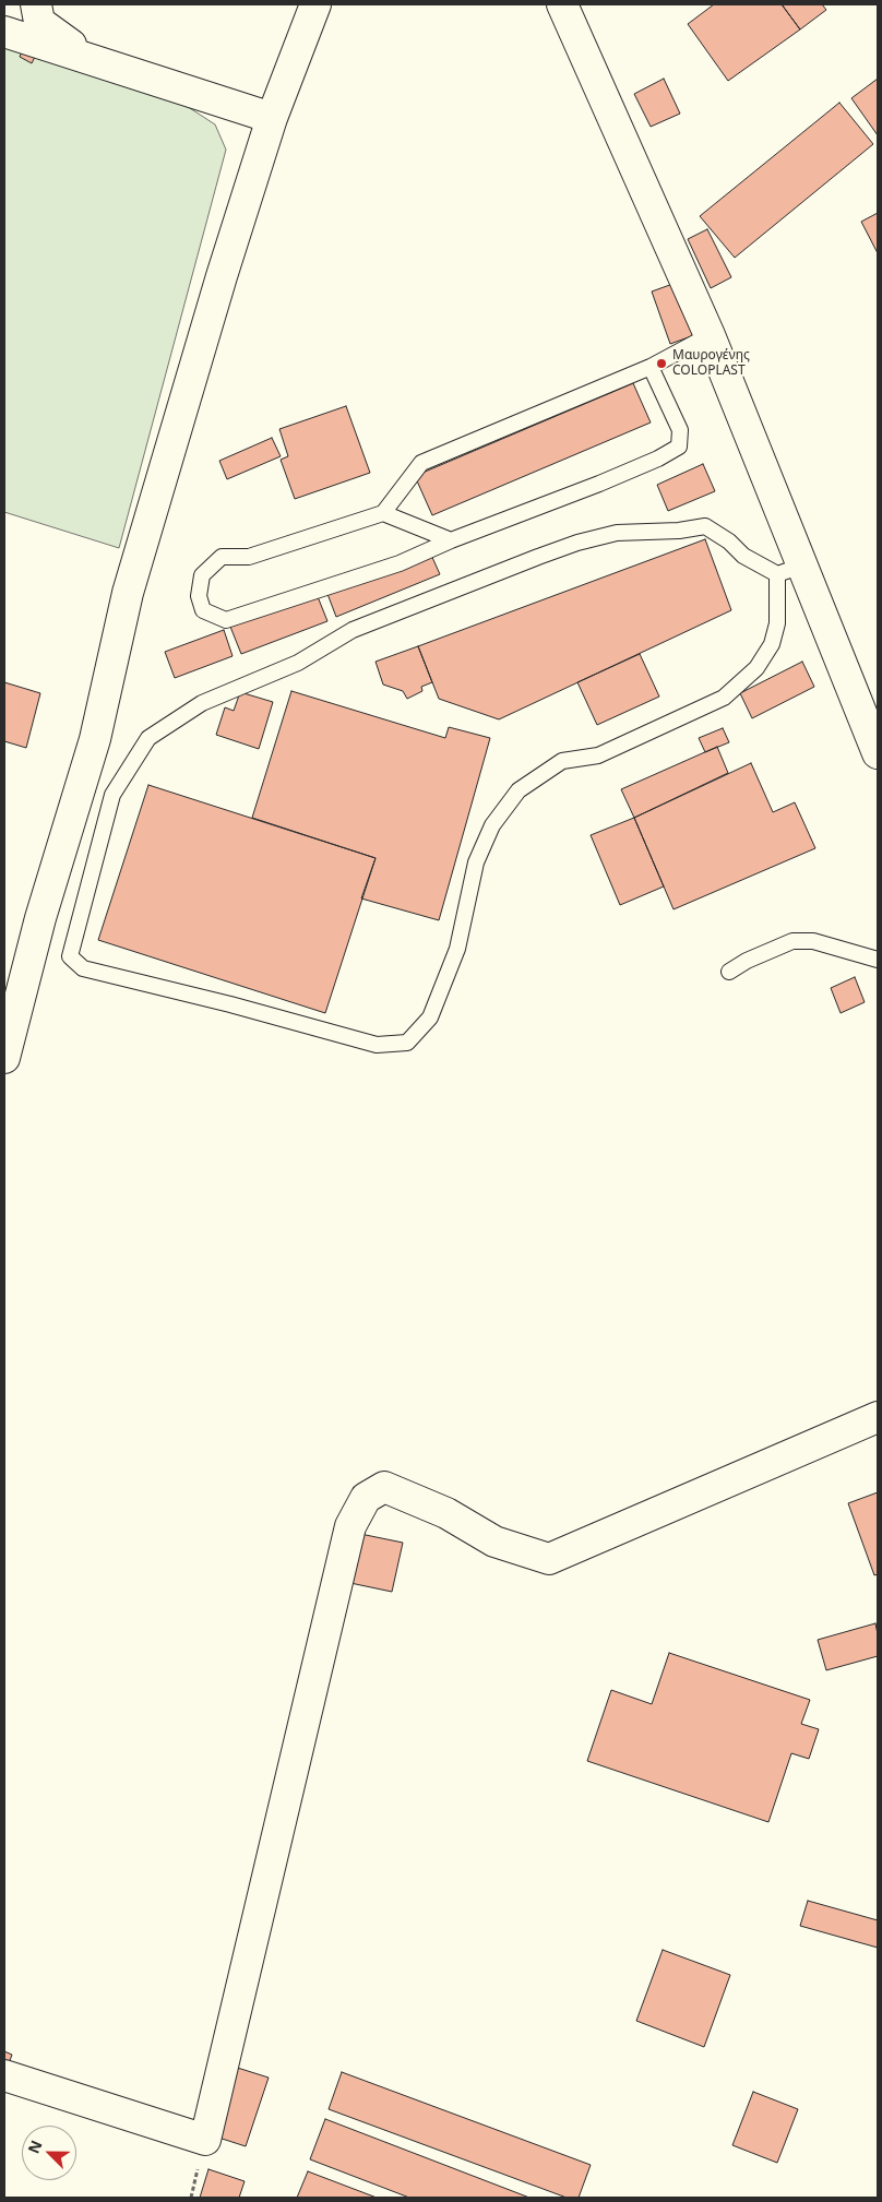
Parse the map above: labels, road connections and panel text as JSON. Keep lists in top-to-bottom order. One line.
{"places":["Μαυρογένης COLOPLAST"],"north":"top left"}
